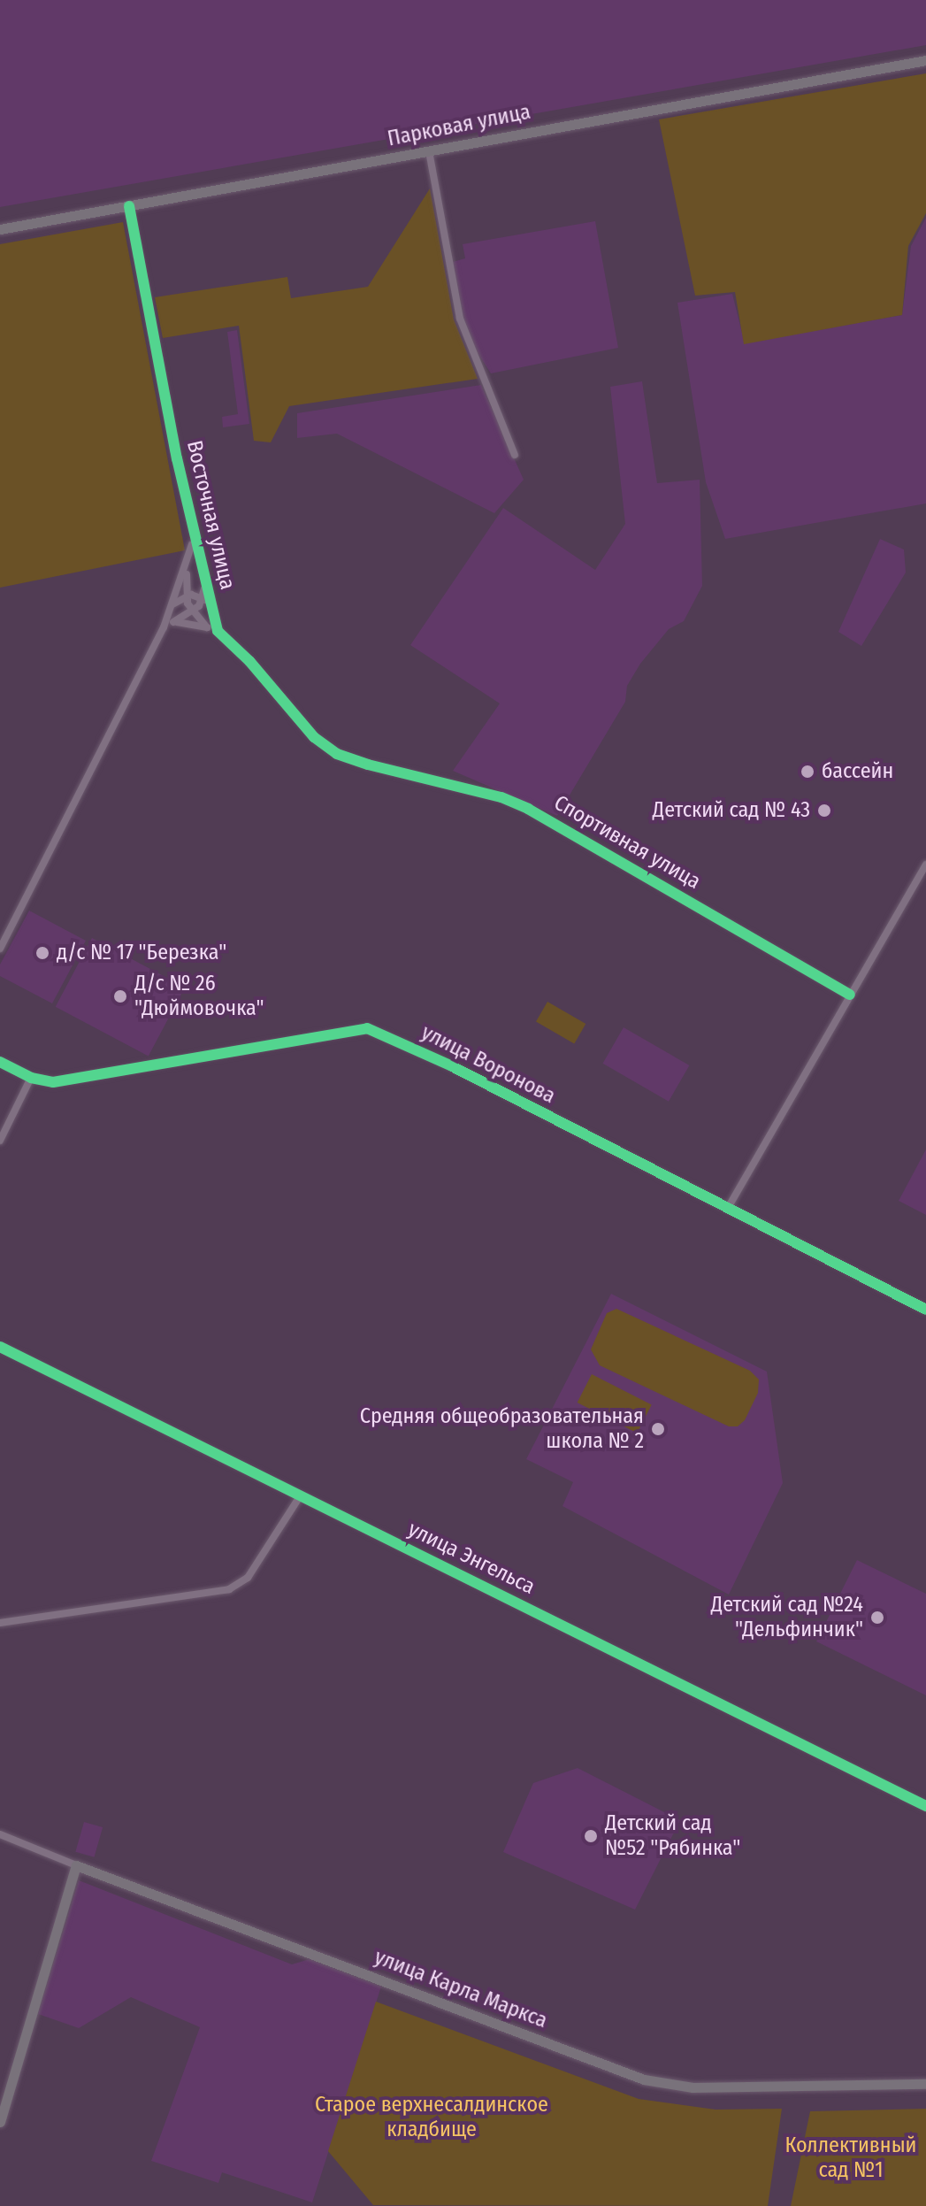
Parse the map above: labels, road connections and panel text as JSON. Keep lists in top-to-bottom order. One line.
{"streets":{"main road":["Парковая улица","улица Карла Маркса"],"street":["Восточная улица","Спортивная улица","улица Воронова","улица Энгельса"]},"crossings":[["Парковая улица","Восточная улица"],["Восточная улица","Спортивная улица"]],"parks":["Старое верхнесалдинское кладбище","Коллективный сад №1"],"places":["бассейн","Детский сад № 43","д/с № 17 \"Березка\"","Д/с № 26 \"Дюймовочка\"","Средняя общеобразовательная школа № 2","Детский сад №24 \"Дельфинчик\"","Детский сад №52 \"Рябинка\""]}
